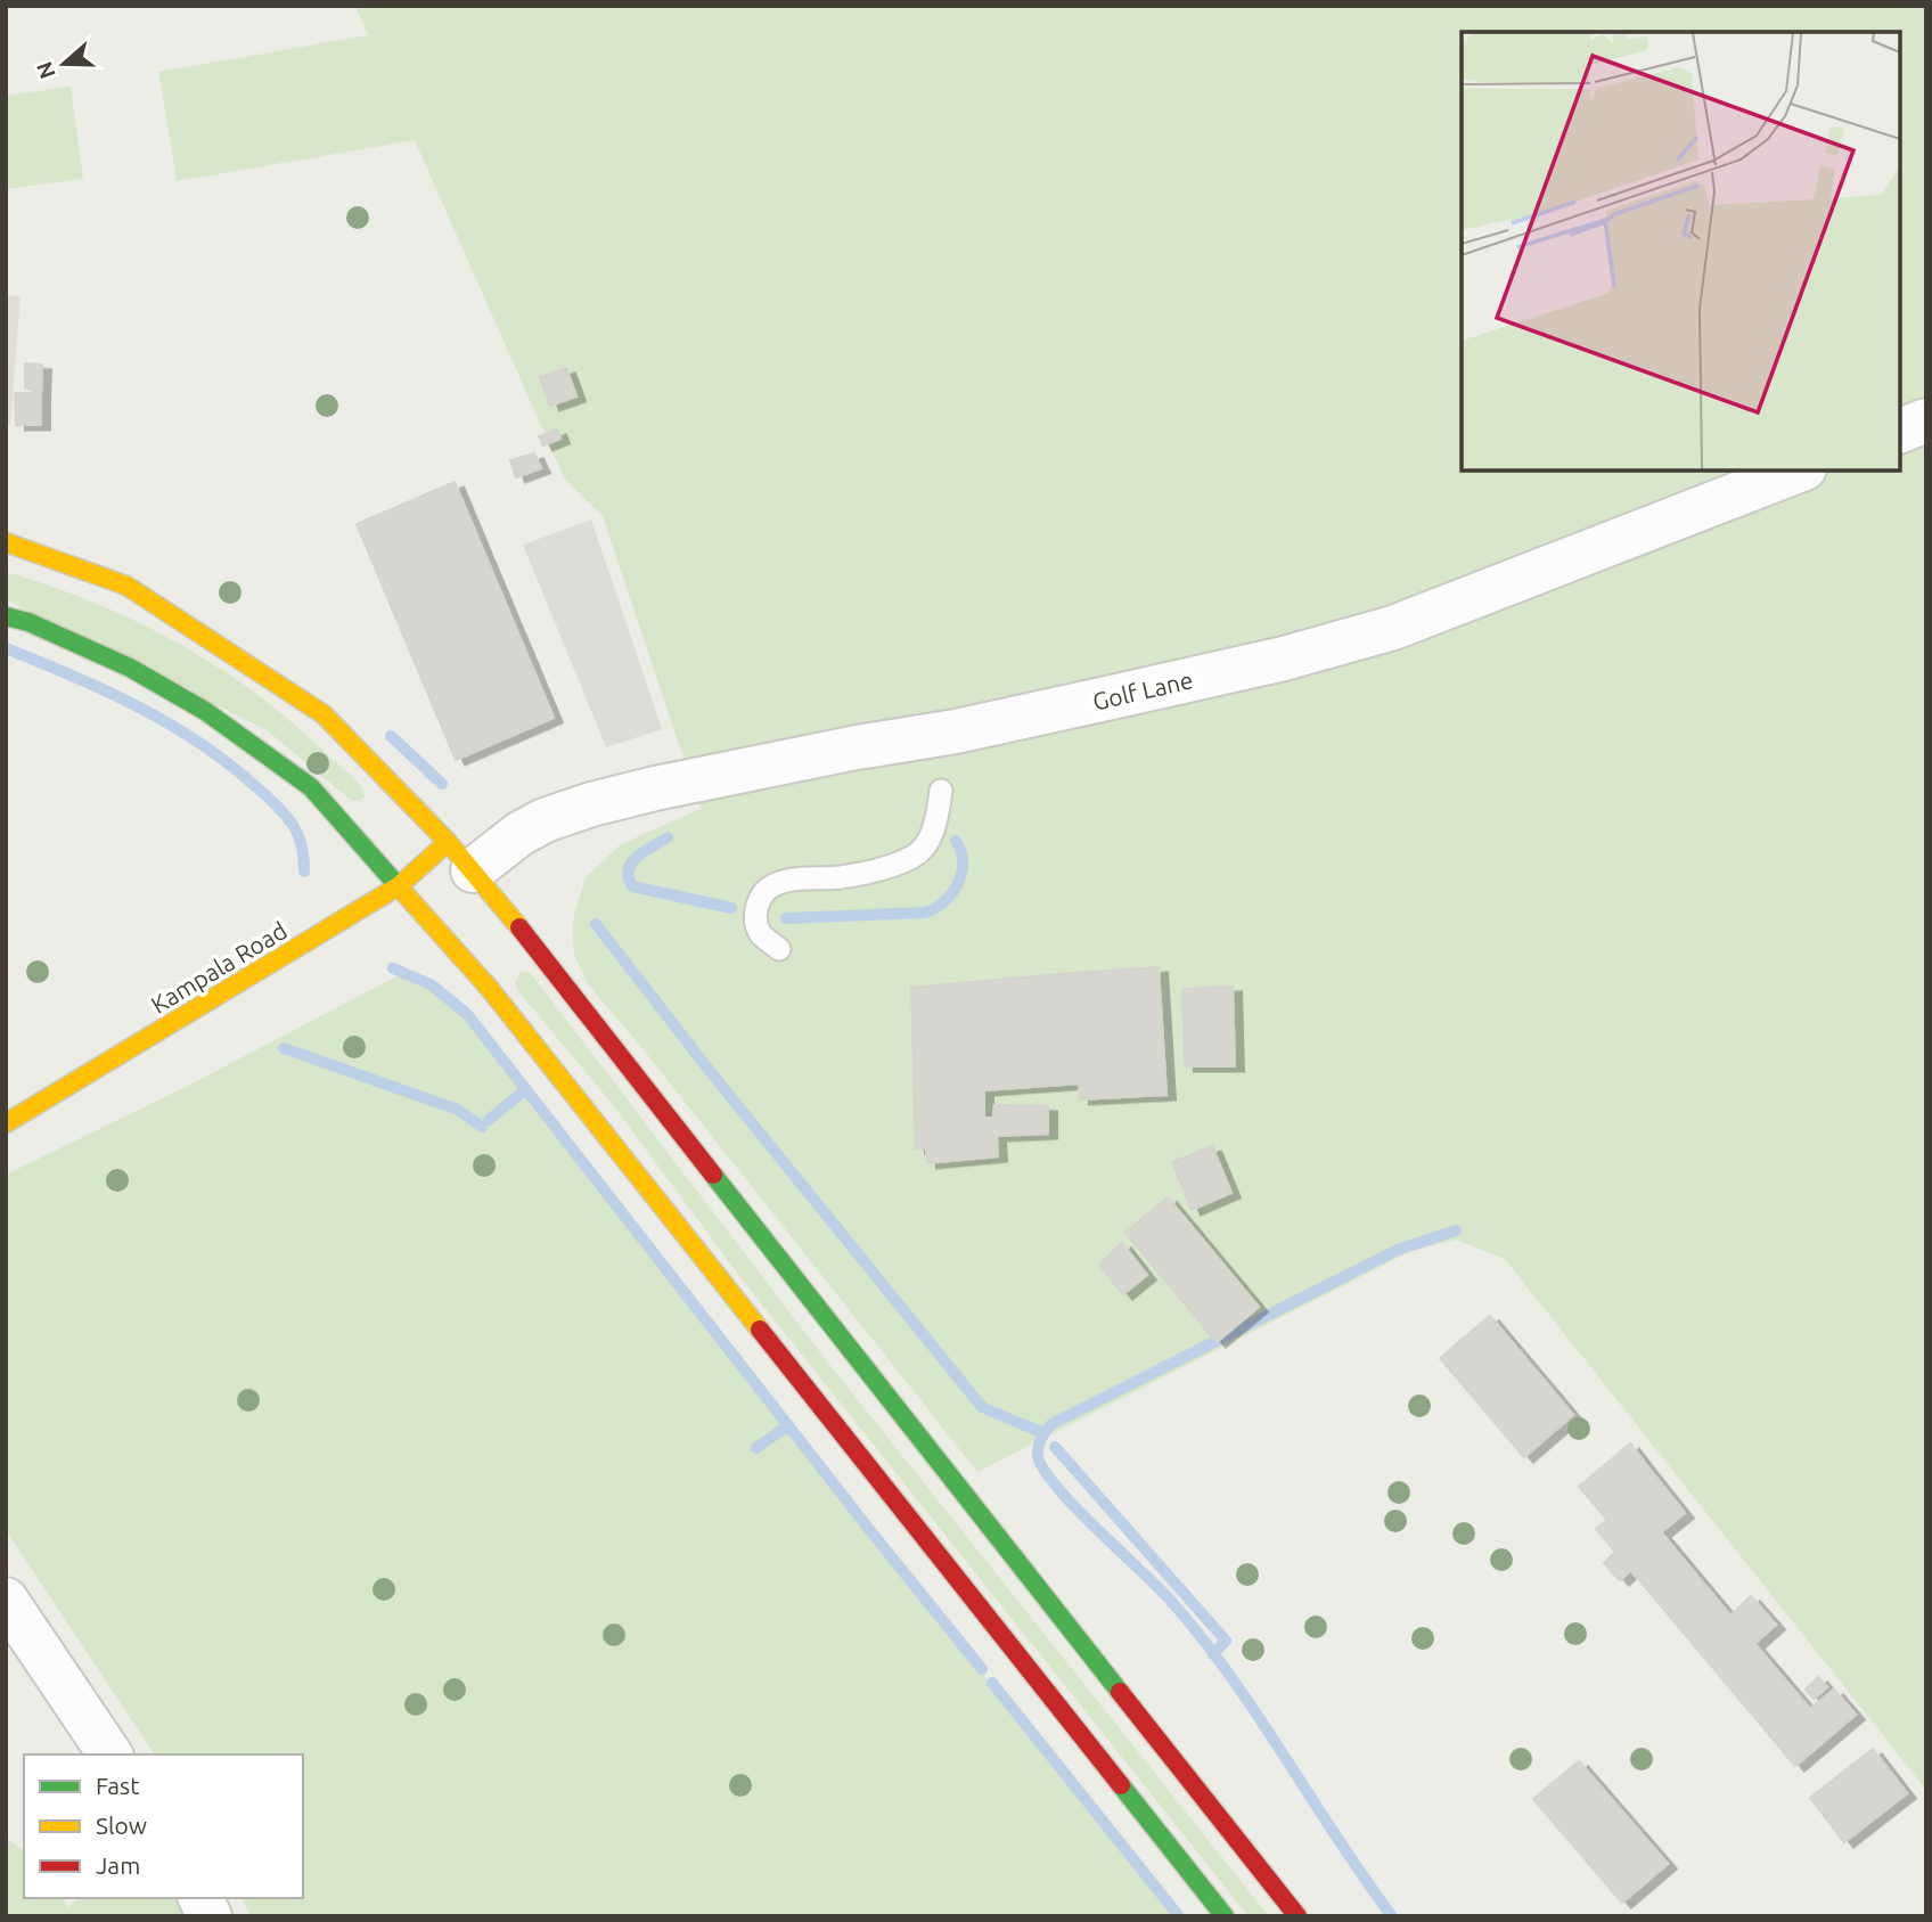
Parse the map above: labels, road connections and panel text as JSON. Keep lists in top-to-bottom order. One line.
{"streets":{"main road":["Kampala Road"],"street":["Golf Lane"]},"crossings":[["Golf Lane","Kampala Road"]],"legend":["Fast","Slow","Jam"],"north":"left"}
